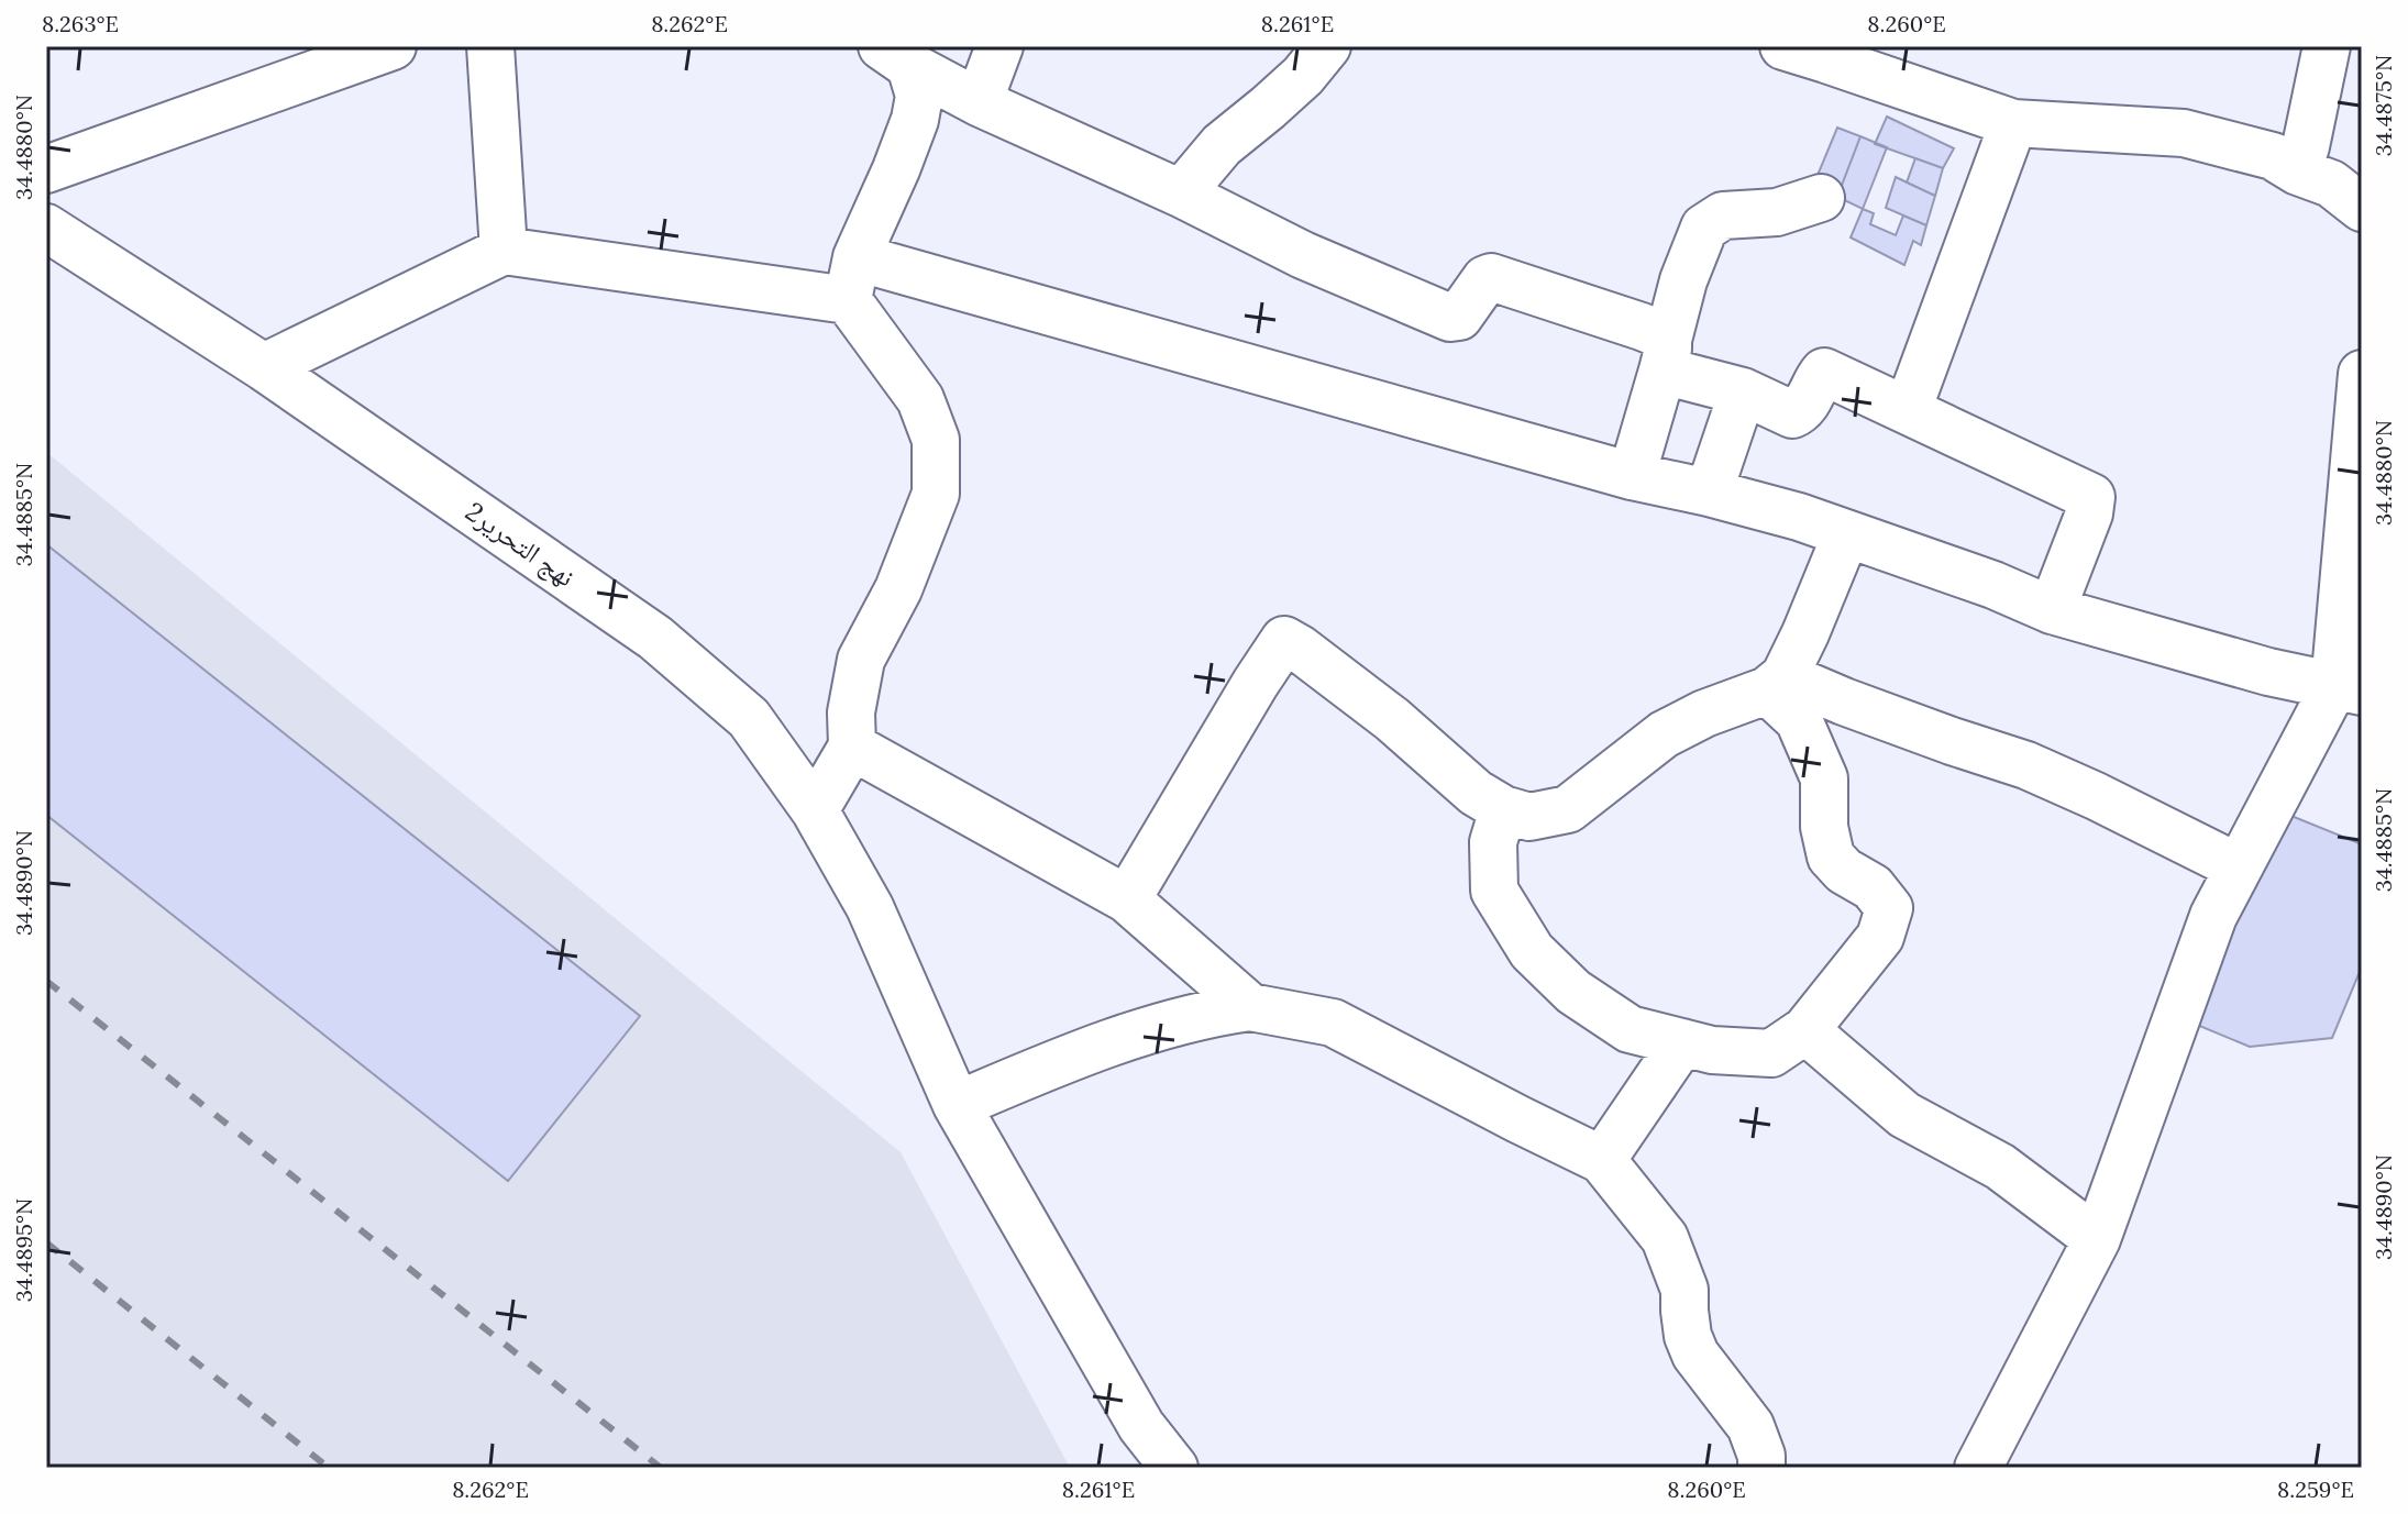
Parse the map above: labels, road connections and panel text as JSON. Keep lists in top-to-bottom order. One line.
{"streets":{"street":["نهج التحرير2"]},"coordinates":["8.263°E","8.262°E","8.261°E","8.260°E","34.4875°N","34.4880°N","34.4885°N","34.4890°N","34.4895°N","8.259°E"]}
